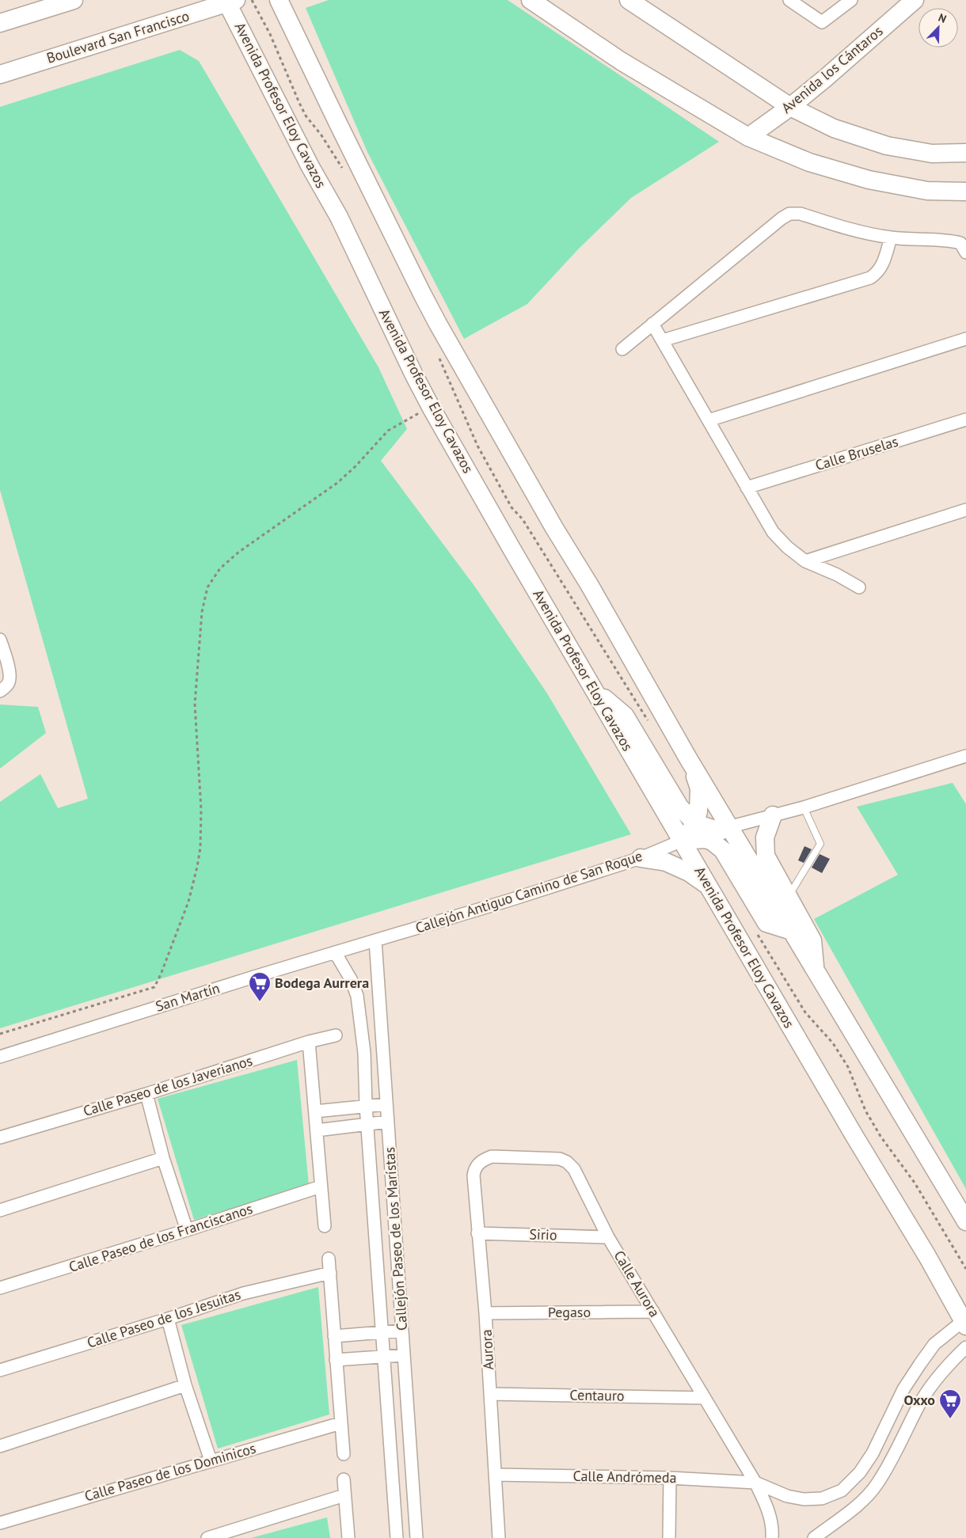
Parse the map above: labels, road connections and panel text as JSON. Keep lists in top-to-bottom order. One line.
{"streets":{"main road":["Boulevard San Francisco","Avenida los Cántaros","Avenida Profesor Eloy Cavazos"],"street":["Calle Bruselas","Callejón Antiguo Camino de San Roque","San Martín","Calle Paseo de los Javerianos","Sirio","Calle Paseo de los Franciscanos","Callejón Paseo de los Marístas","Calle Aurora","Pegaso","Calle Paseo de los Jesuitas","Aurora","Centauro","Calle Paseo de los Dominicos","Calle Andrómeda"]},"crossings":[["Boulevard San Francisco","Avenida Profesor Eloy Cavazos"],["Avenida Profesor Eloy Cavazos","Callejón Antiguo Camino de San Roque"],["Callejón Antiguo Camino de San Roque","San Martín"],["Callejón Antiguo Camino de San Roque","Callejón Paseo de los Marístas"],["San Martín","Callejón Paseo de los Marístas"],["Sirio","Calle Aurora"],["Sirio","Aurora"],["Calle Aurora","Pegaso"],["Calle Aurora","Aurora"],["Calle Aurora","Centauro"],["Calle Aurora","Calle Andrómeda"],["Pegaso","Aurora"],["Aurora","Centauro"],["Aurora","Calle Andrómeda"]],"places":{"supermarket":["Bodega Aurrera","Oxxo"]},"north":"top right"}
